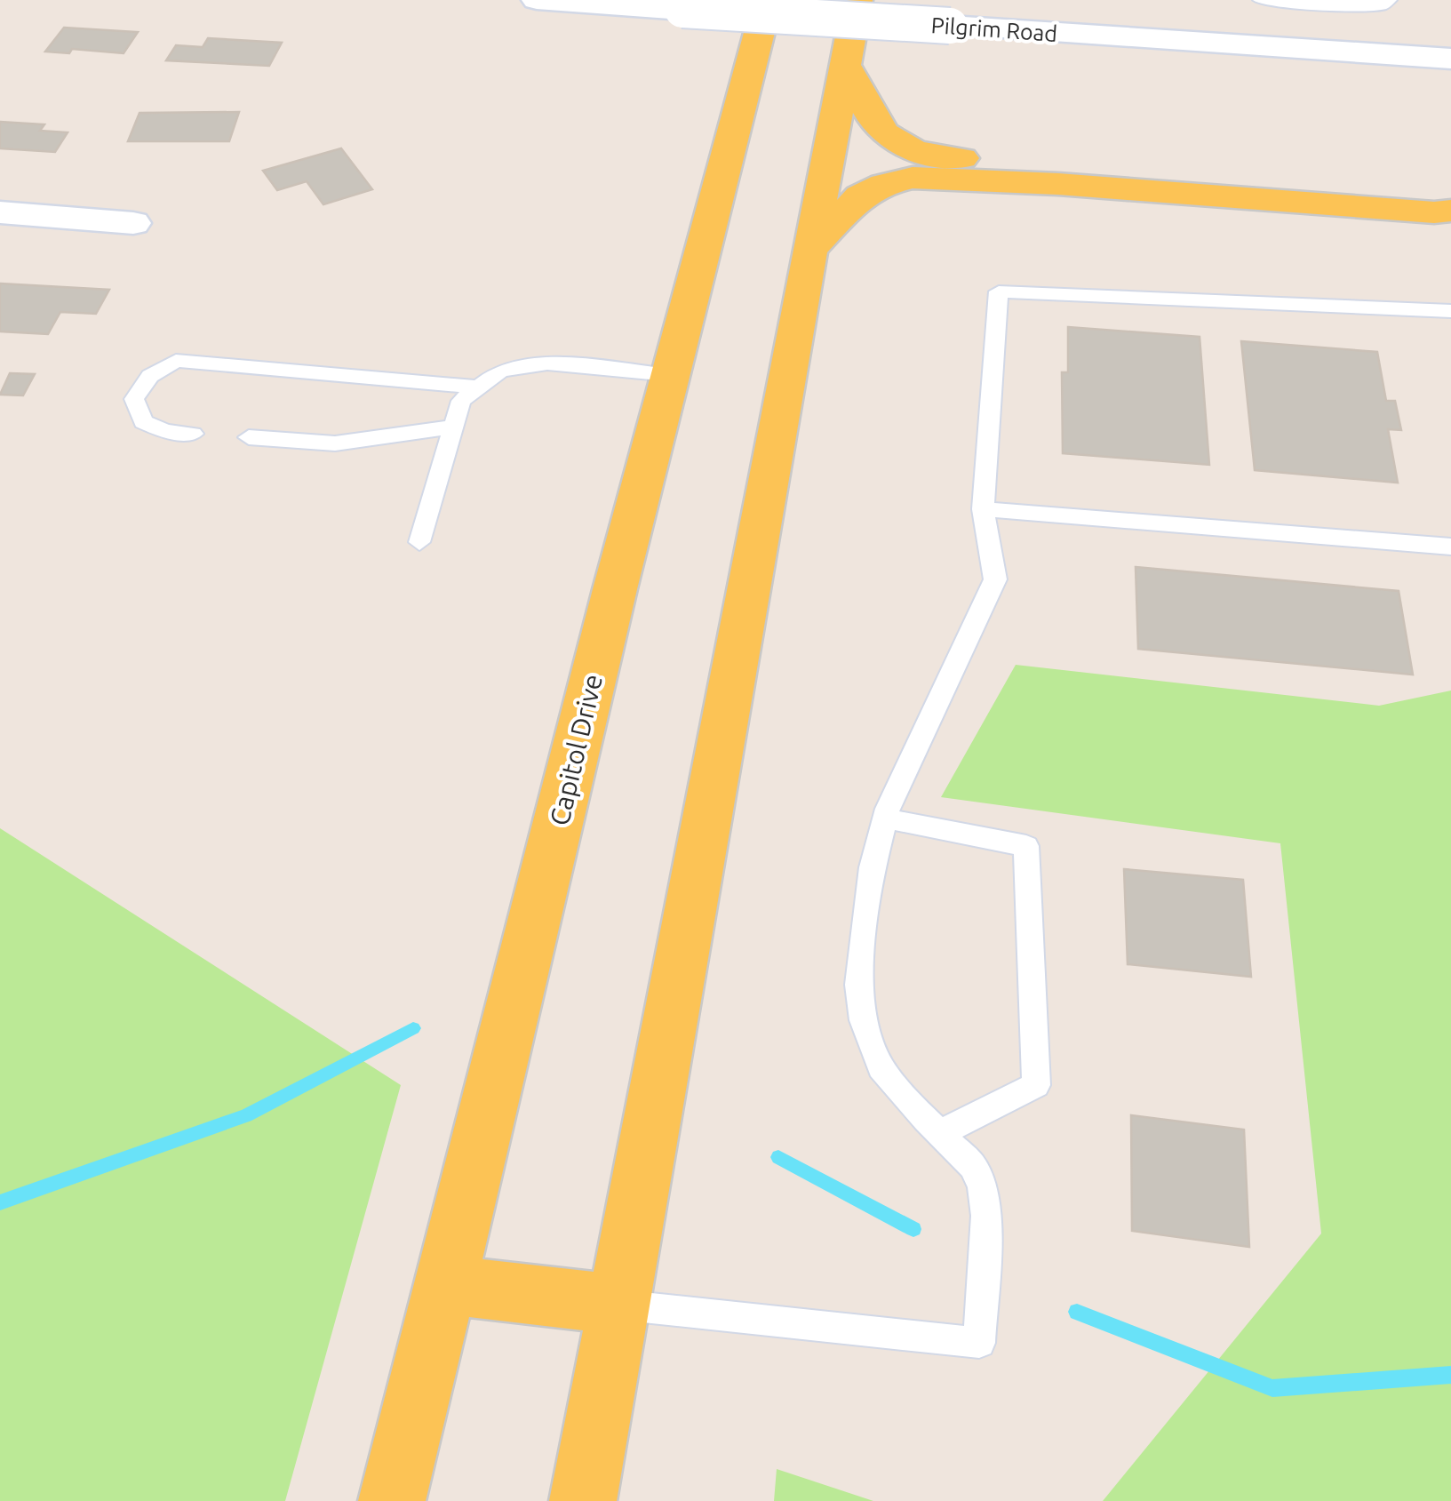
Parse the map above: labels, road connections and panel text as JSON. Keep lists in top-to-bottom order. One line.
{"streets":{"main road":["Pilgrim Road","Capitol Drive"]}}
